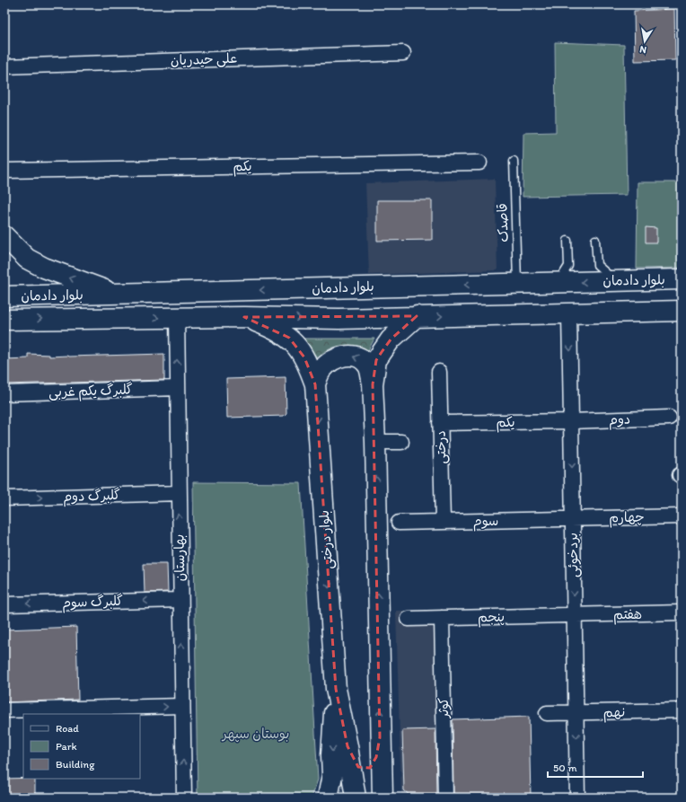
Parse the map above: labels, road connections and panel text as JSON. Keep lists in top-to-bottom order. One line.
{"streets":{"main road":["بلوار دادمان","بلوار درختی"],"street":["علی حیدریان","یکم","گلبرگ یکم غربی","دوم","درختی","گلبرگ دوم","چهارم","سوم","بردخوئی","بهارستان","گلبرگ سوم","هفتم","پنجم","کوثر","نهم"],"lane":["قاصدک"]},"crossings":[["یکم","دوم"],["یکم","درختی"],["یکم","بردخوئی"],["قاصدک","بلوار دادمان"],["بلوار دادمان","بلوار درختی"],["بلوار دادمان","بردخوئی"],["بلوار دادمان","بهارستان"],["گلبرگ یکم غربی","بهارستان"],["دوم","بردخوئی"],["درختی","سوم"],["گلبرگ دوم","بهارستان"],["چهارم","سوم"],["چهارم","بردخوئی"],["سوم","بردخوئی"],["بردخوئی","هفتم"],["بردخوئی","پنجم"],["بردخوئی","نهم"],["بهارستان","گلبرگ سوم"],["هفتم","پنجم"],["پنجم","کوثر"]],"one_way":["گلبرگ دوم","بردخوئی","بهارستان"],"parks":["بوستان سپهر"],"legend":["Road","Park","Building"],"scale_bar":"50 m","north":"bottom"}
